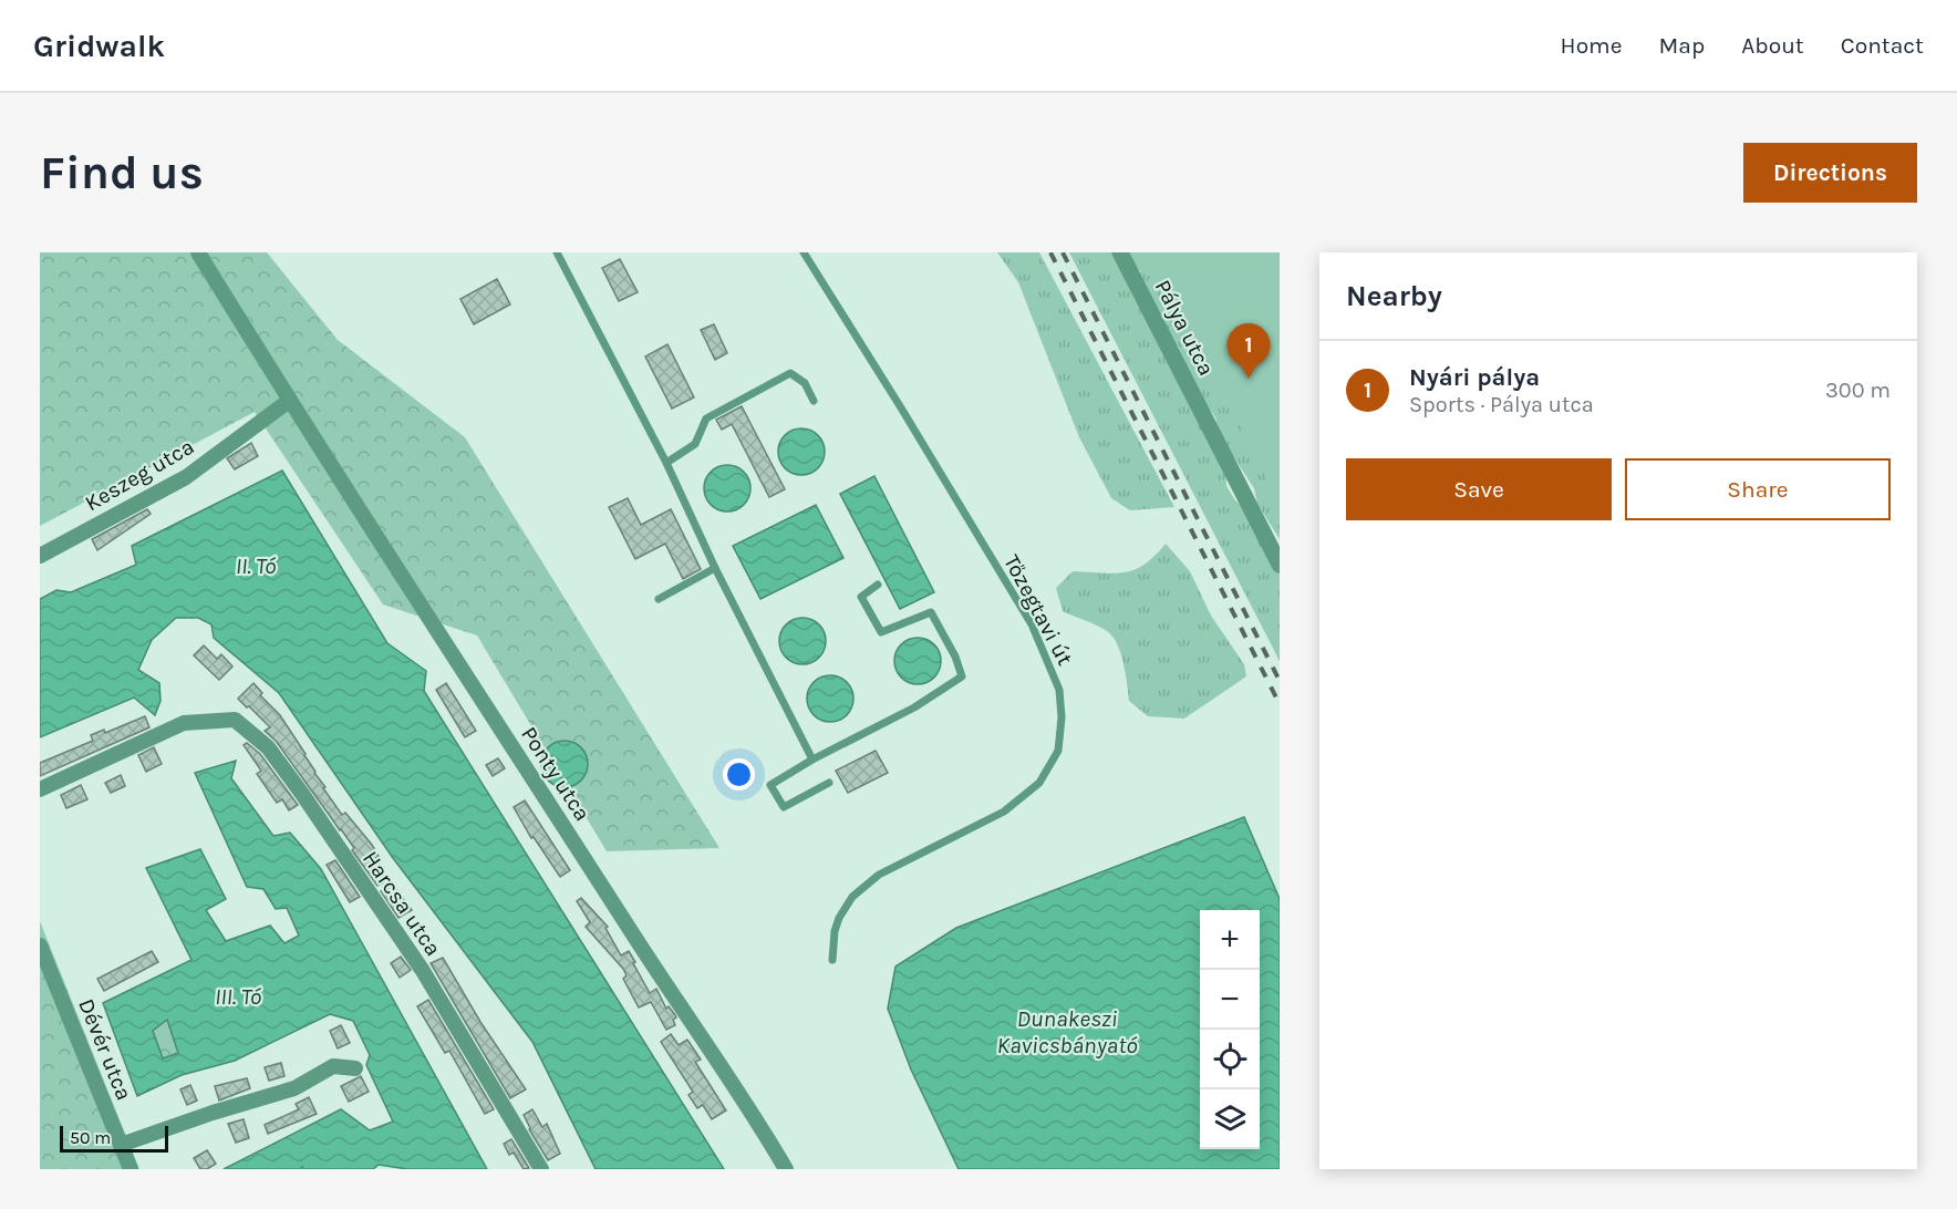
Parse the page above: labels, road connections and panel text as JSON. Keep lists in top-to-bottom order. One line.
{"streets":{"street":["Pálya utca","Keszeg utca","Ponty utca","Harcsa utca","Dévér utca"],"lane":["Tőzegtavi út"]},"crossings":[["Keszeg utca","Ponty utca"]],"water":["II. Tó","III. Tó","Dunakeszi Kavicsbányató"],"scale_bar":"50 m","page":{"header":"Gridwalk","nav":["Home","Map","About","Contact"],"buttons":["Directions",["Save","Share"]],"title":"Find us","heading":"Nearby","pins":"1","list":[{"mark":"1","name":"Nyári pálya","note":"Sports · Pálya utca","value":"300 m"}],"map_buttons":["+","−"],"scale":"50 m"}}
